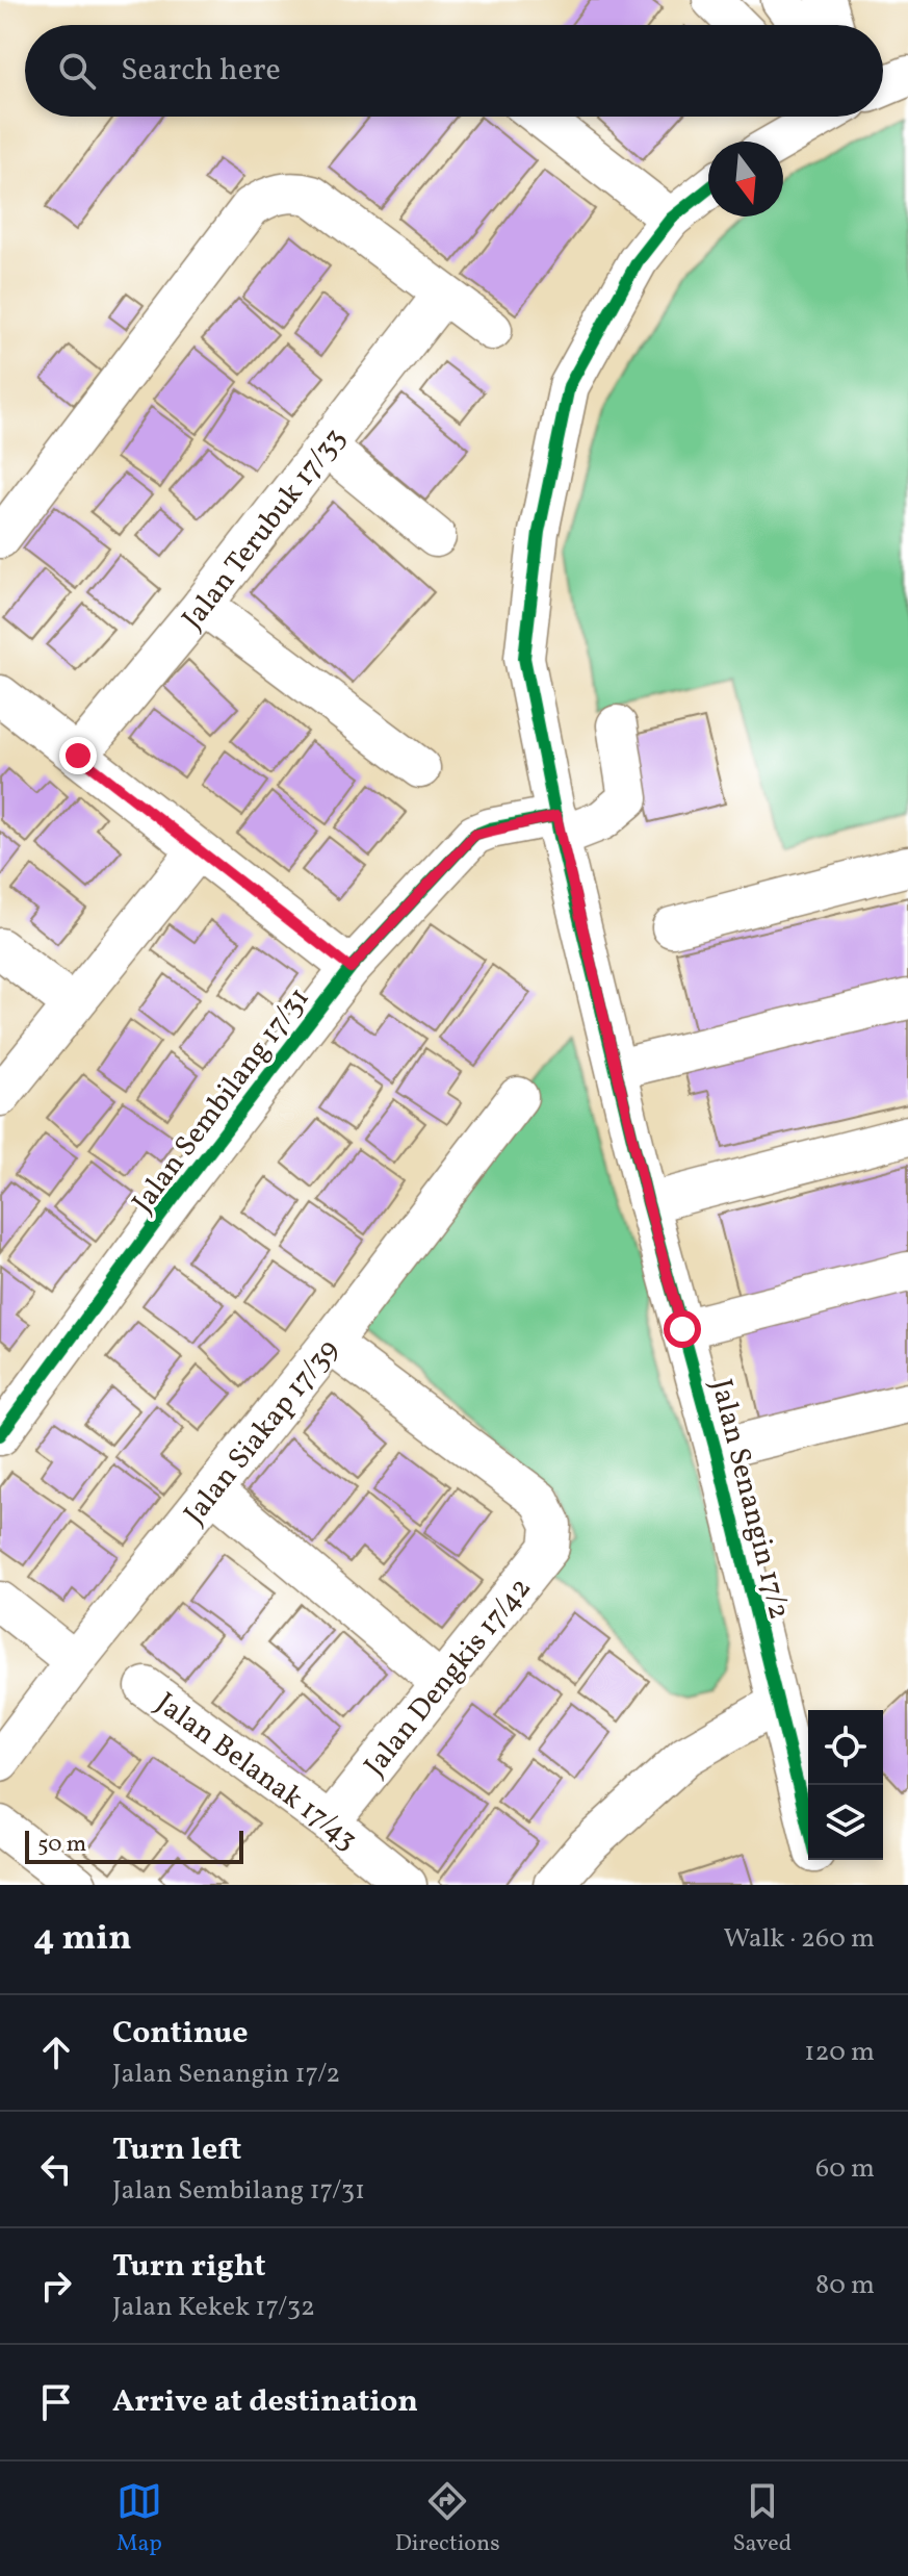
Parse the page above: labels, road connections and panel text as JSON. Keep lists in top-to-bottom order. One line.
{"streets":{"street":["Jalan Terubuk 17/33","Jalan Sembilang 17/31","Jalan Siakap 17/39","Jalan Senangin 17/2","Jalan Dengkis 17/42","Jalan Belanak 17/43"]},"crossings":[["Jalan Sembilang 17/31","Jalan Senangin 17/2"],["Jalan Siakap 17/39","Jalan Dengkis 17/42"],["Jalan Dengkis 17/42","Jalan Belanak 17/43"]],"scale_bar":"50 m","north":"bottom","page":{"search":"Search here","scale":"50 m","heading":["4 min","Walk · 260 m"],"list":[["Continue","Jalan Senangin 17/2","120 m"],["Turn left","Jalan Sembilang 17/31","60 m"],["Turn right","Jalan Kekek 17/32","80 m"],"Arrive at destination"],"nav":["Map","Directions","Saved"]}}
